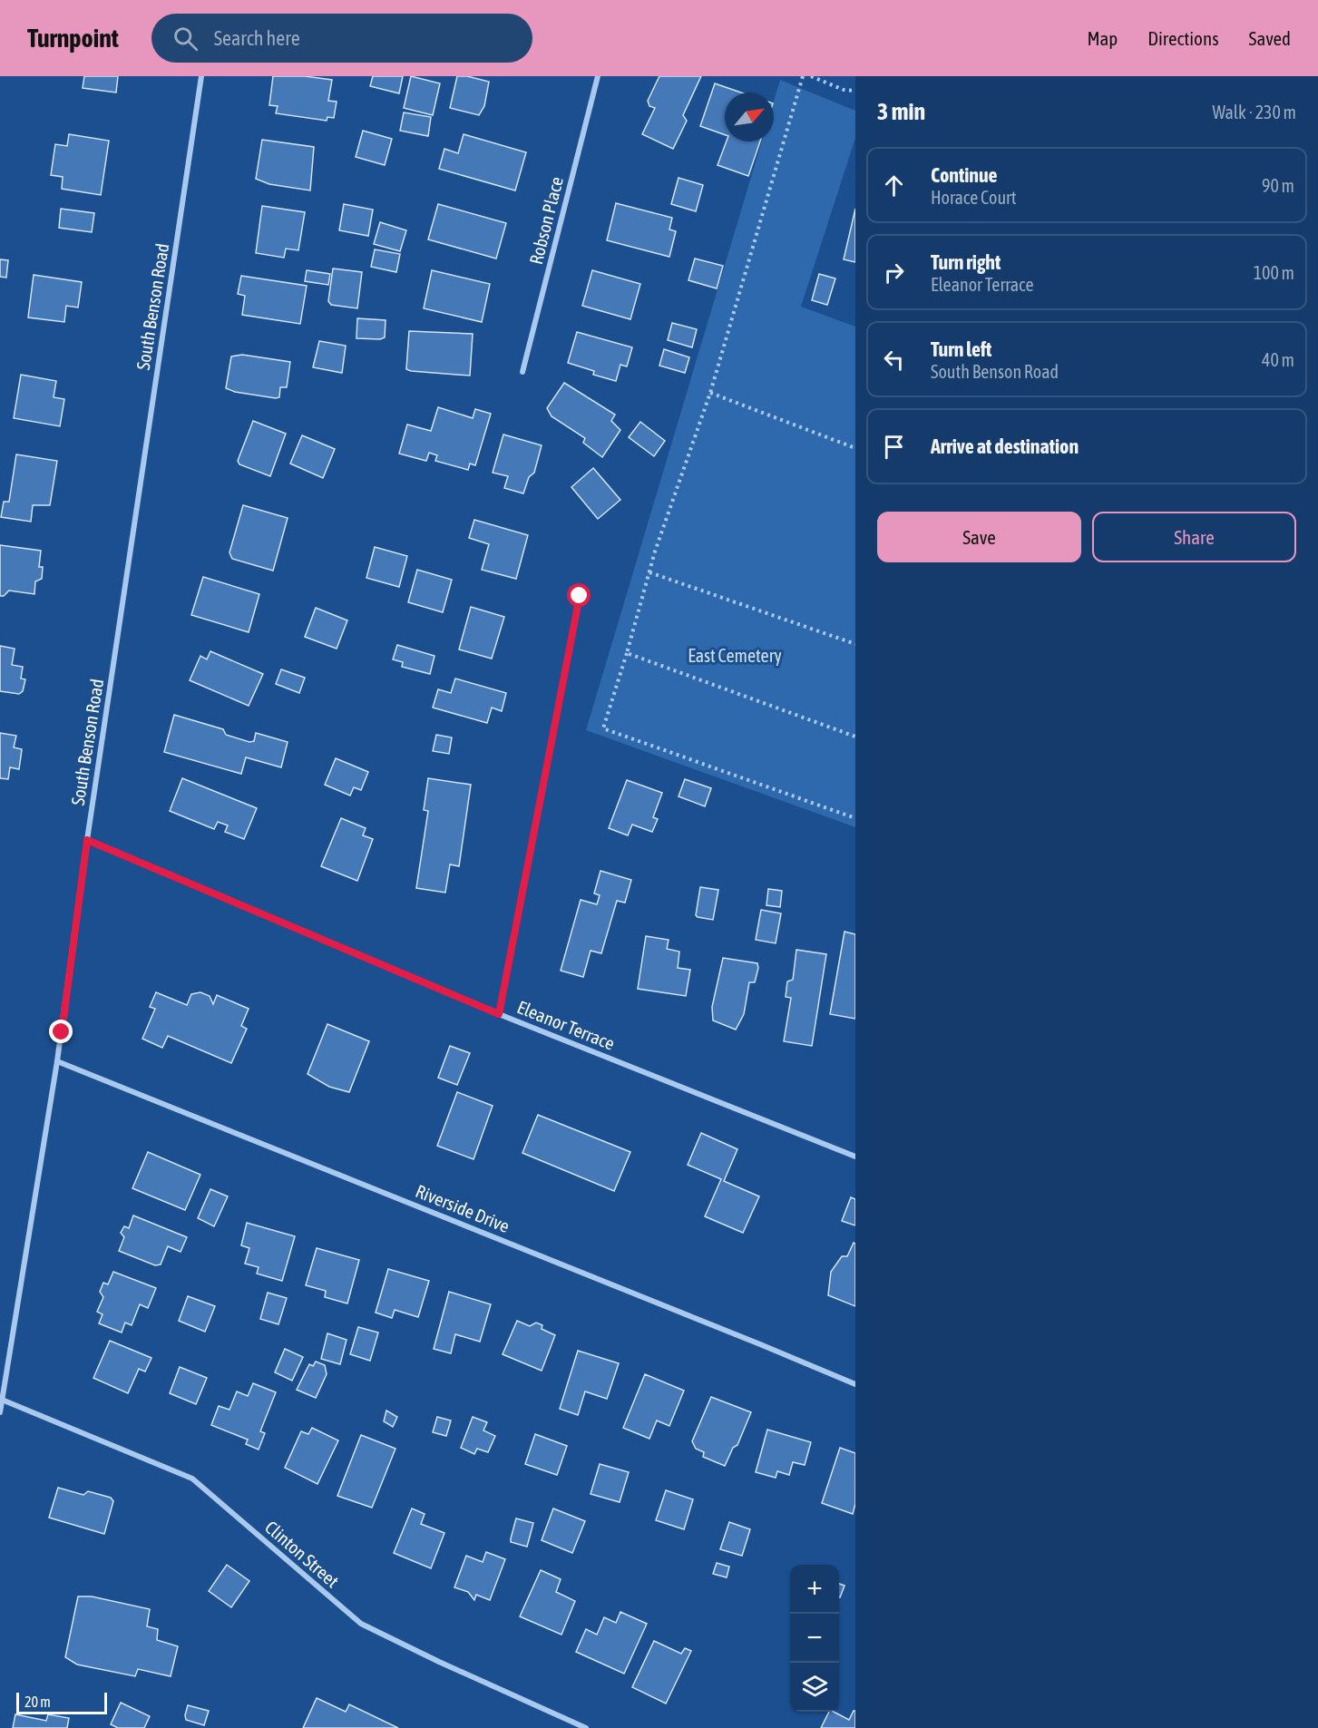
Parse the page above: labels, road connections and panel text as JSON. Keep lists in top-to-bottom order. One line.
{"streets":{"street":["Robson Place","South Benson Road","Eleanor Terrace","Riverside Drive","Clinton Street"]},"crossings":[["South Benson Road","Eleanor Terrace"],["South Benson Road","Riverside Drive"],["South Benson Road","Clinton Street"]],"parks":["East Cemetery"],"scale_bar":"20 m","north":"top right","page":{"header":"Turnpoint","search":"Search here","nav":["Map","Directions","Saved"],"heading":["3 min","Walk · 230 m"],"list":[["Continue","Horace Court","90 m"],["Turn right","Eleanor Terrace","100 m"],["Turn left","South Benson Road","40 m"],"Arrive at destination"],"buttons":["Save","Share"],"map_buttons":["+","−"],"scale":"20 m"}}
